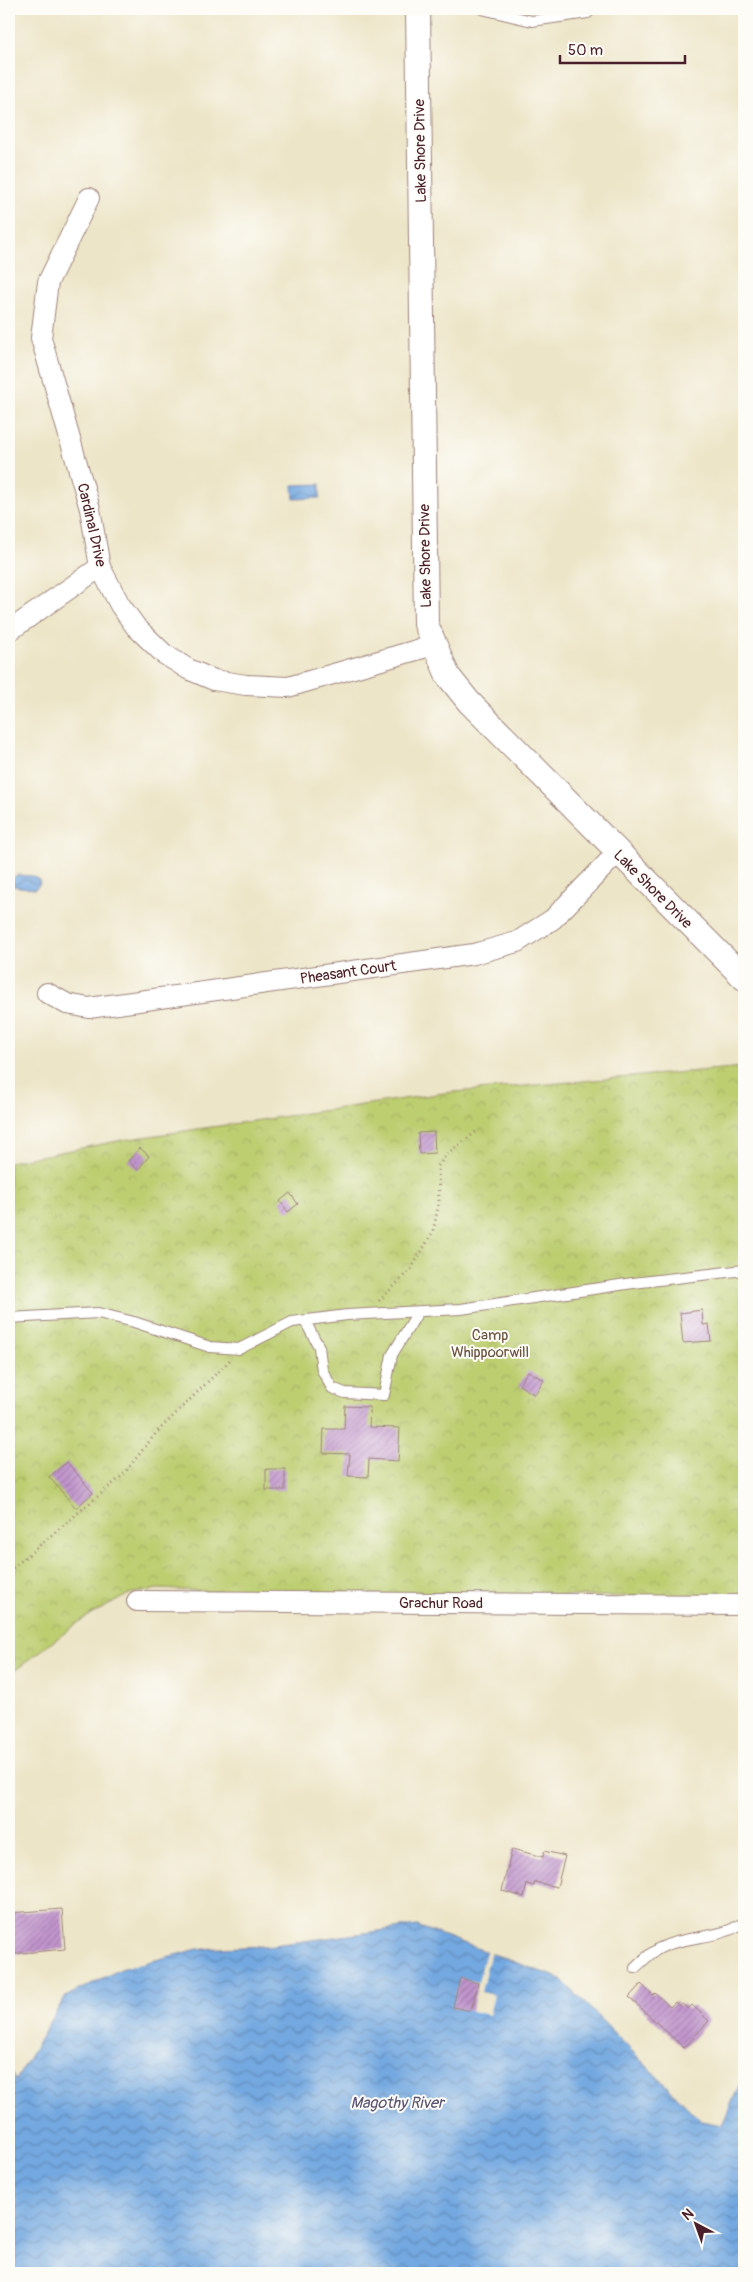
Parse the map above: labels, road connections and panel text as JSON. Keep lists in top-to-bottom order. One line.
{"streets":{"street":["Lake Shore Drive","Cardinal Drive","Pheasant Court","Grachur Road"]},"crossings":[["Lake Shore Drive","Cardinal Drive"],["Lake Shore Drive","Pheasant Court"]],"water":["Magothy River"],"parks":["Camp Whippoorwill"],"scale_bar":"50 m","north":"top left"}
